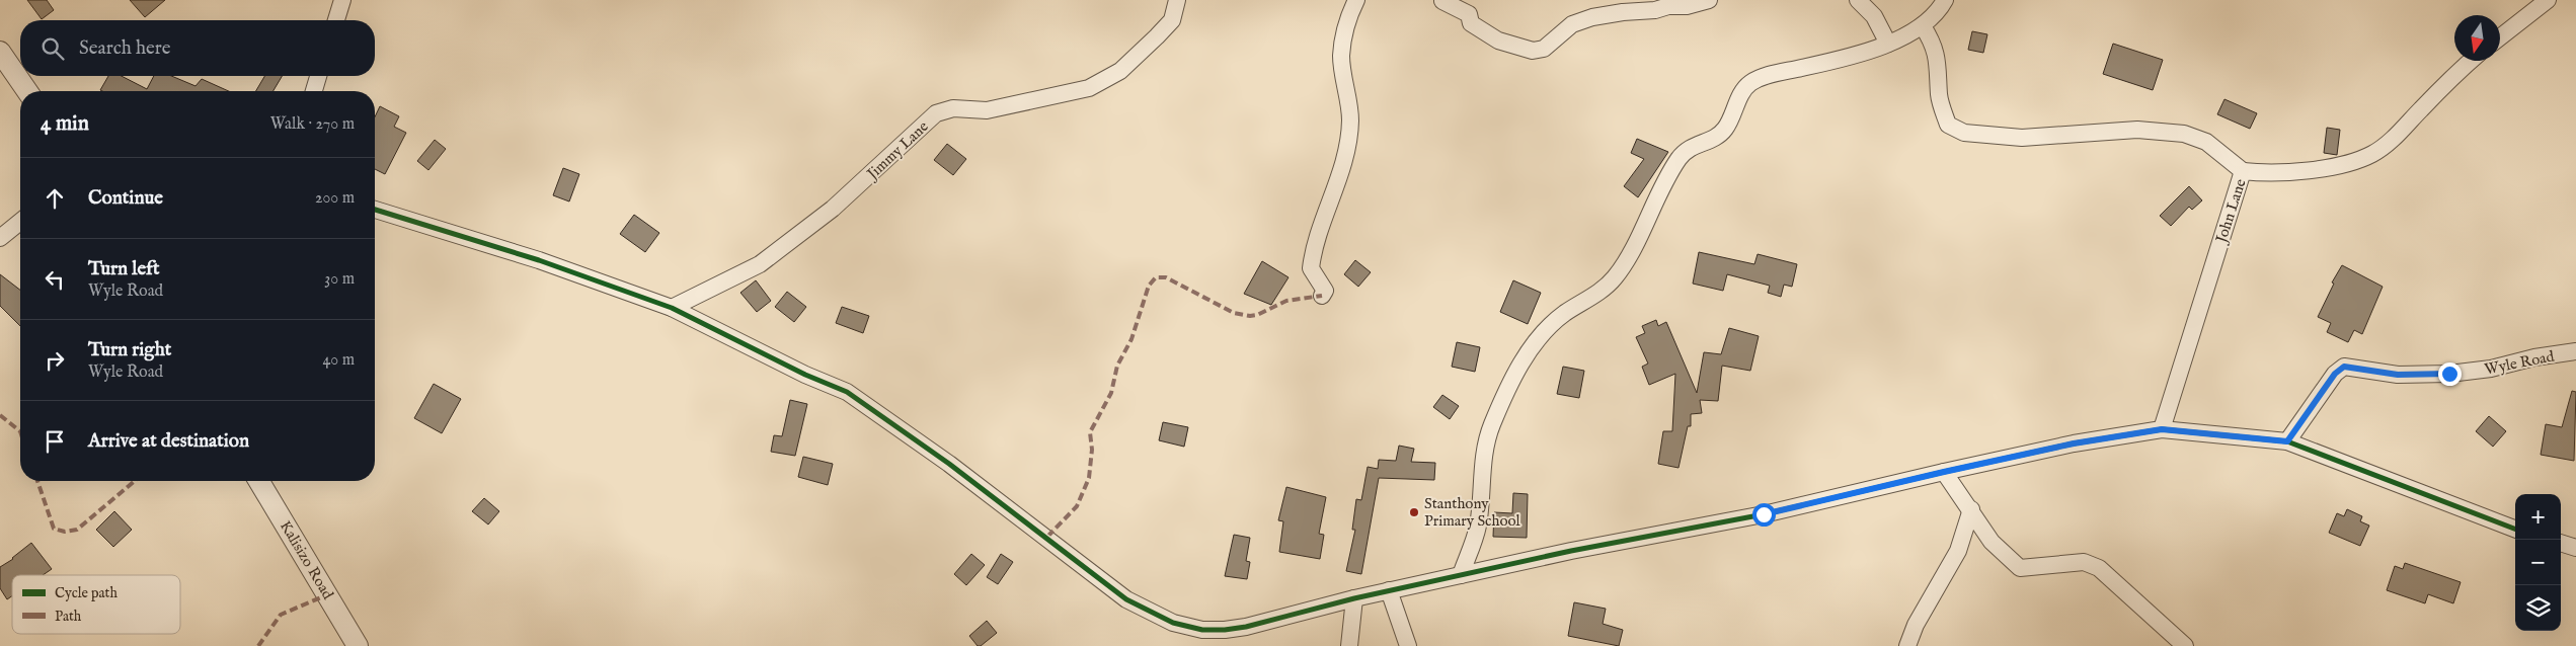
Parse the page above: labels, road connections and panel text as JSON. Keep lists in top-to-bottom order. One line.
{"streets":{"street":["Jimmy Lane","John Lane","Wyle Road","Kalisizo Road"]},"places":["Stanthony Primary School"],"legend":["Cycle path","Path"],"north":"bottom","page":{"search":"Search here","heading":["4 min","Walk · 270 m"],"list":[["Continue","200 m"],["Turn left","Wyle Road","30 m"],["Turn right","Wyle Road","40 m"],"Arrive at destination"],"map_buttons":["+","−"]}}
